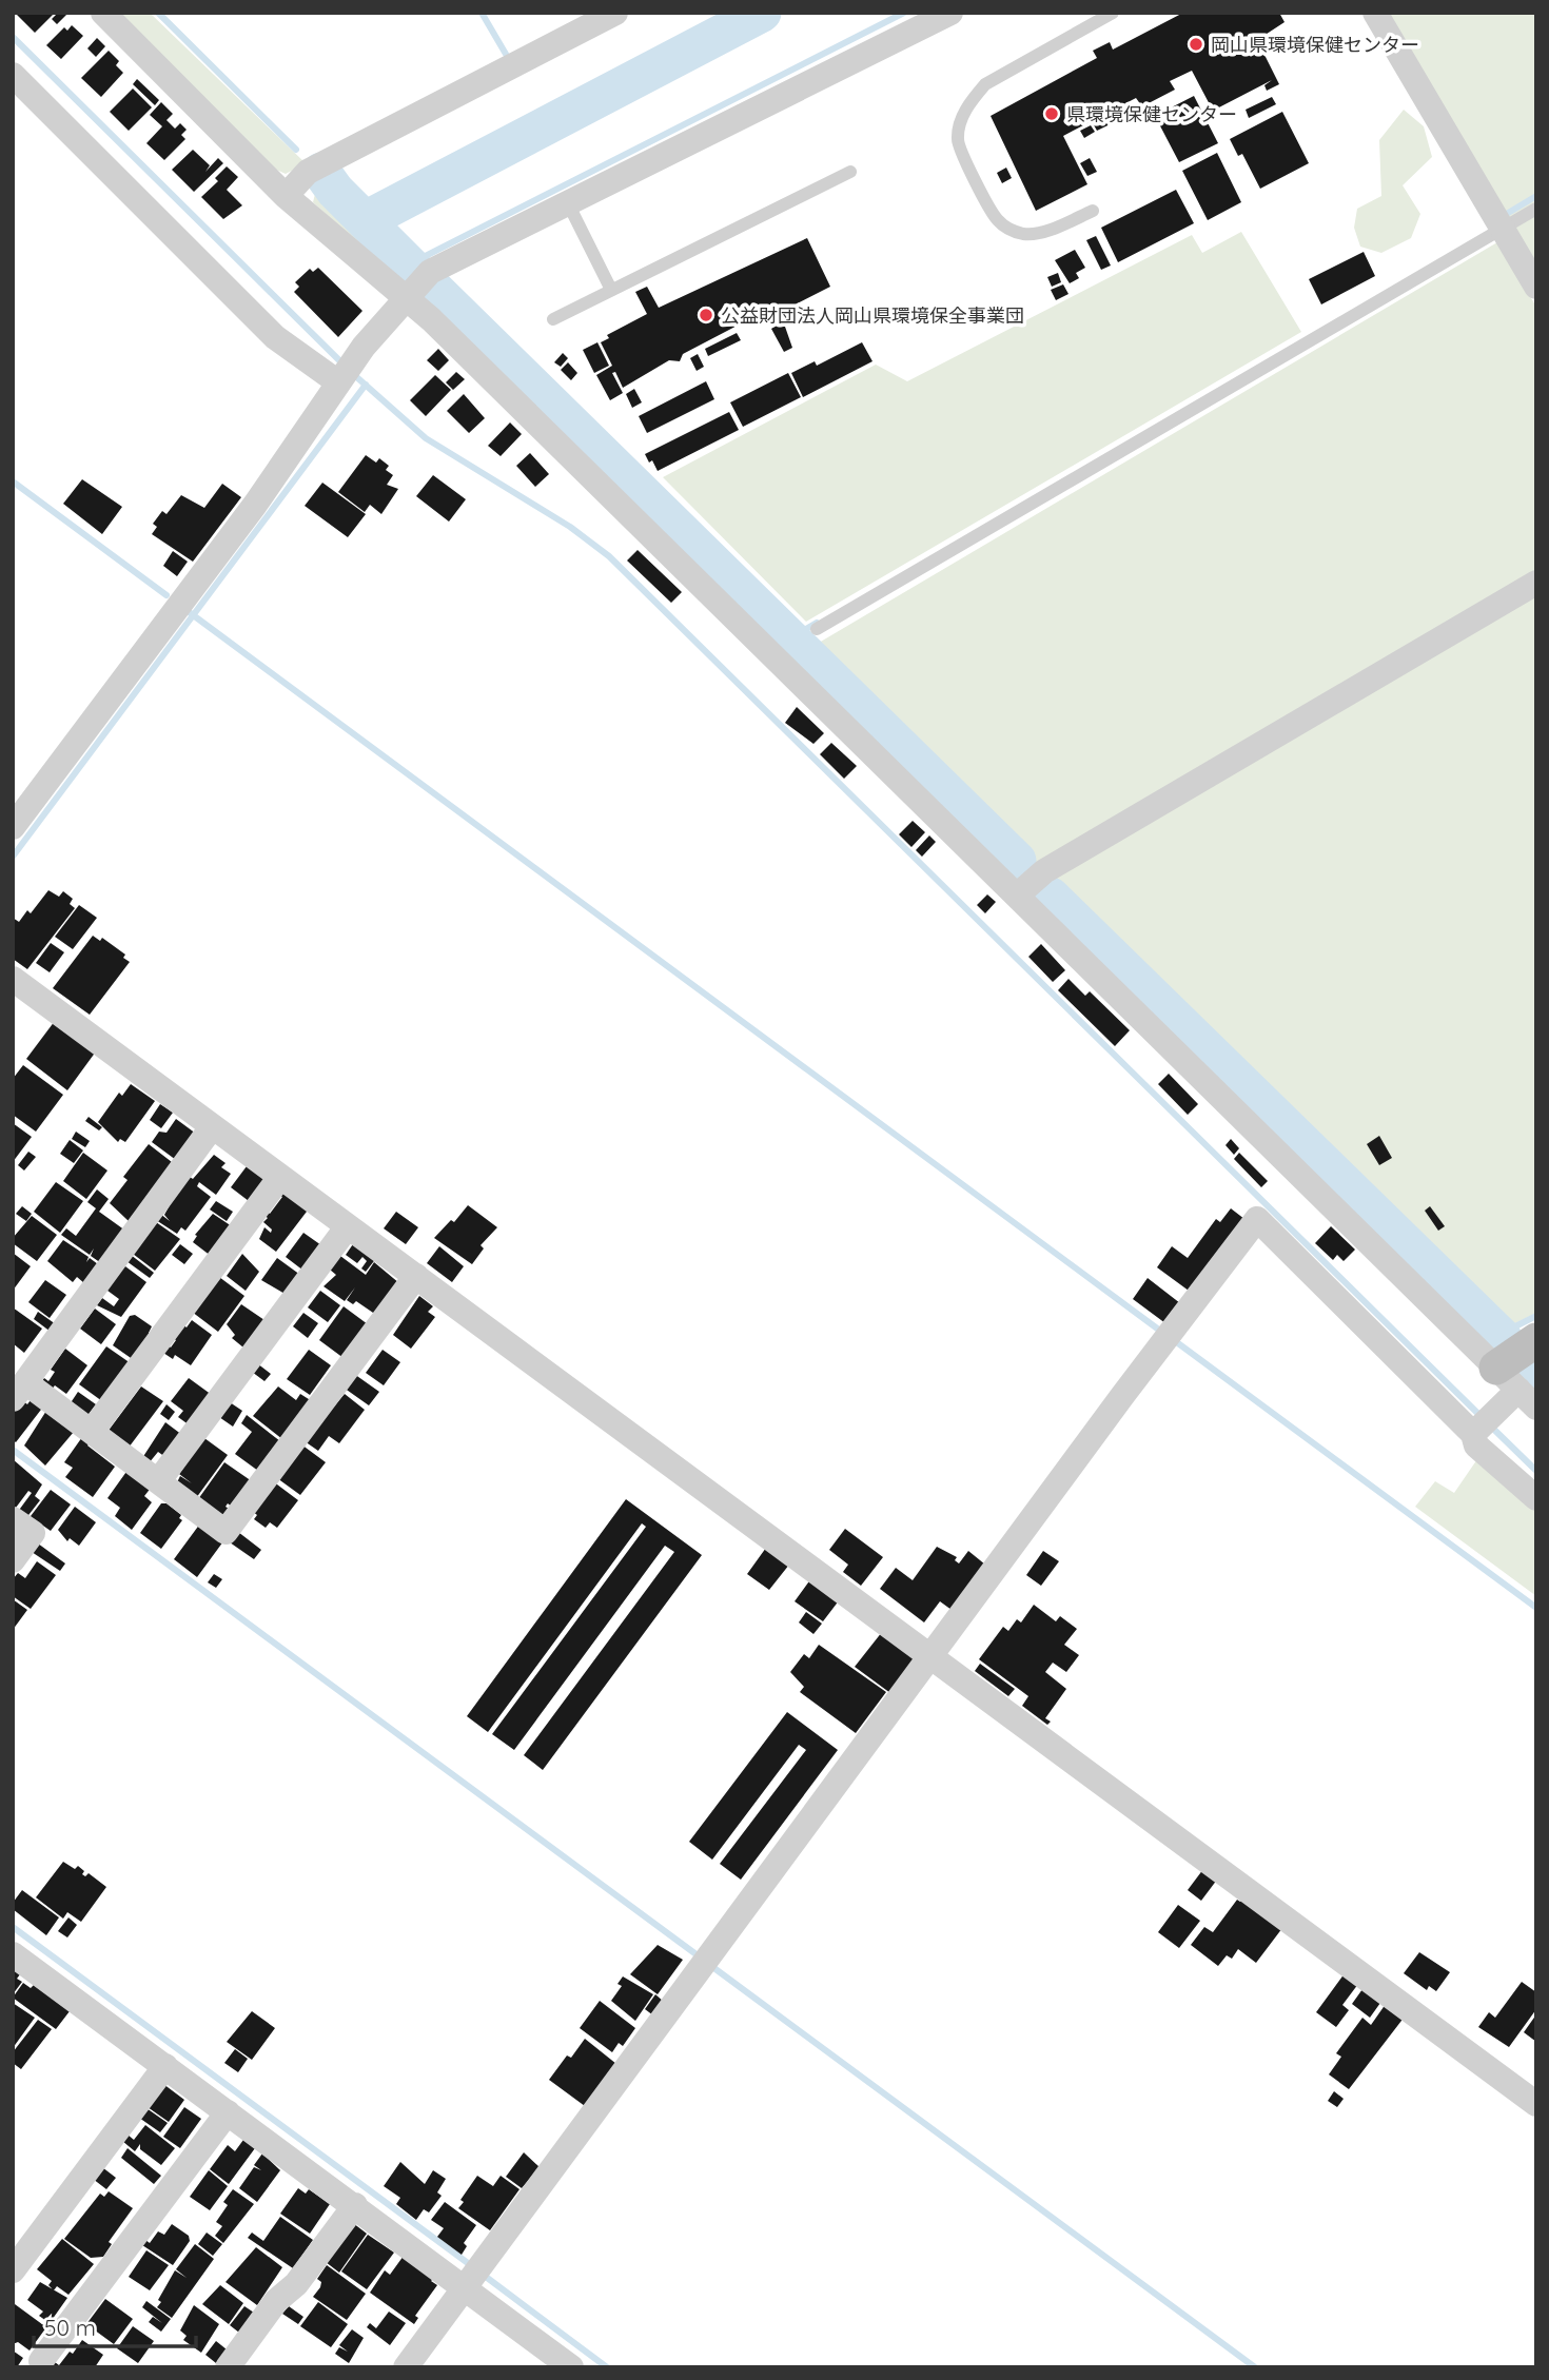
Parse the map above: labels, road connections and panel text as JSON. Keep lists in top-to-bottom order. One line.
{"places":["岡山県環境保健センター","県環境保健センター","公益財団法人岡山県環境保全事業団"],"scale_bar":"50 m"}
